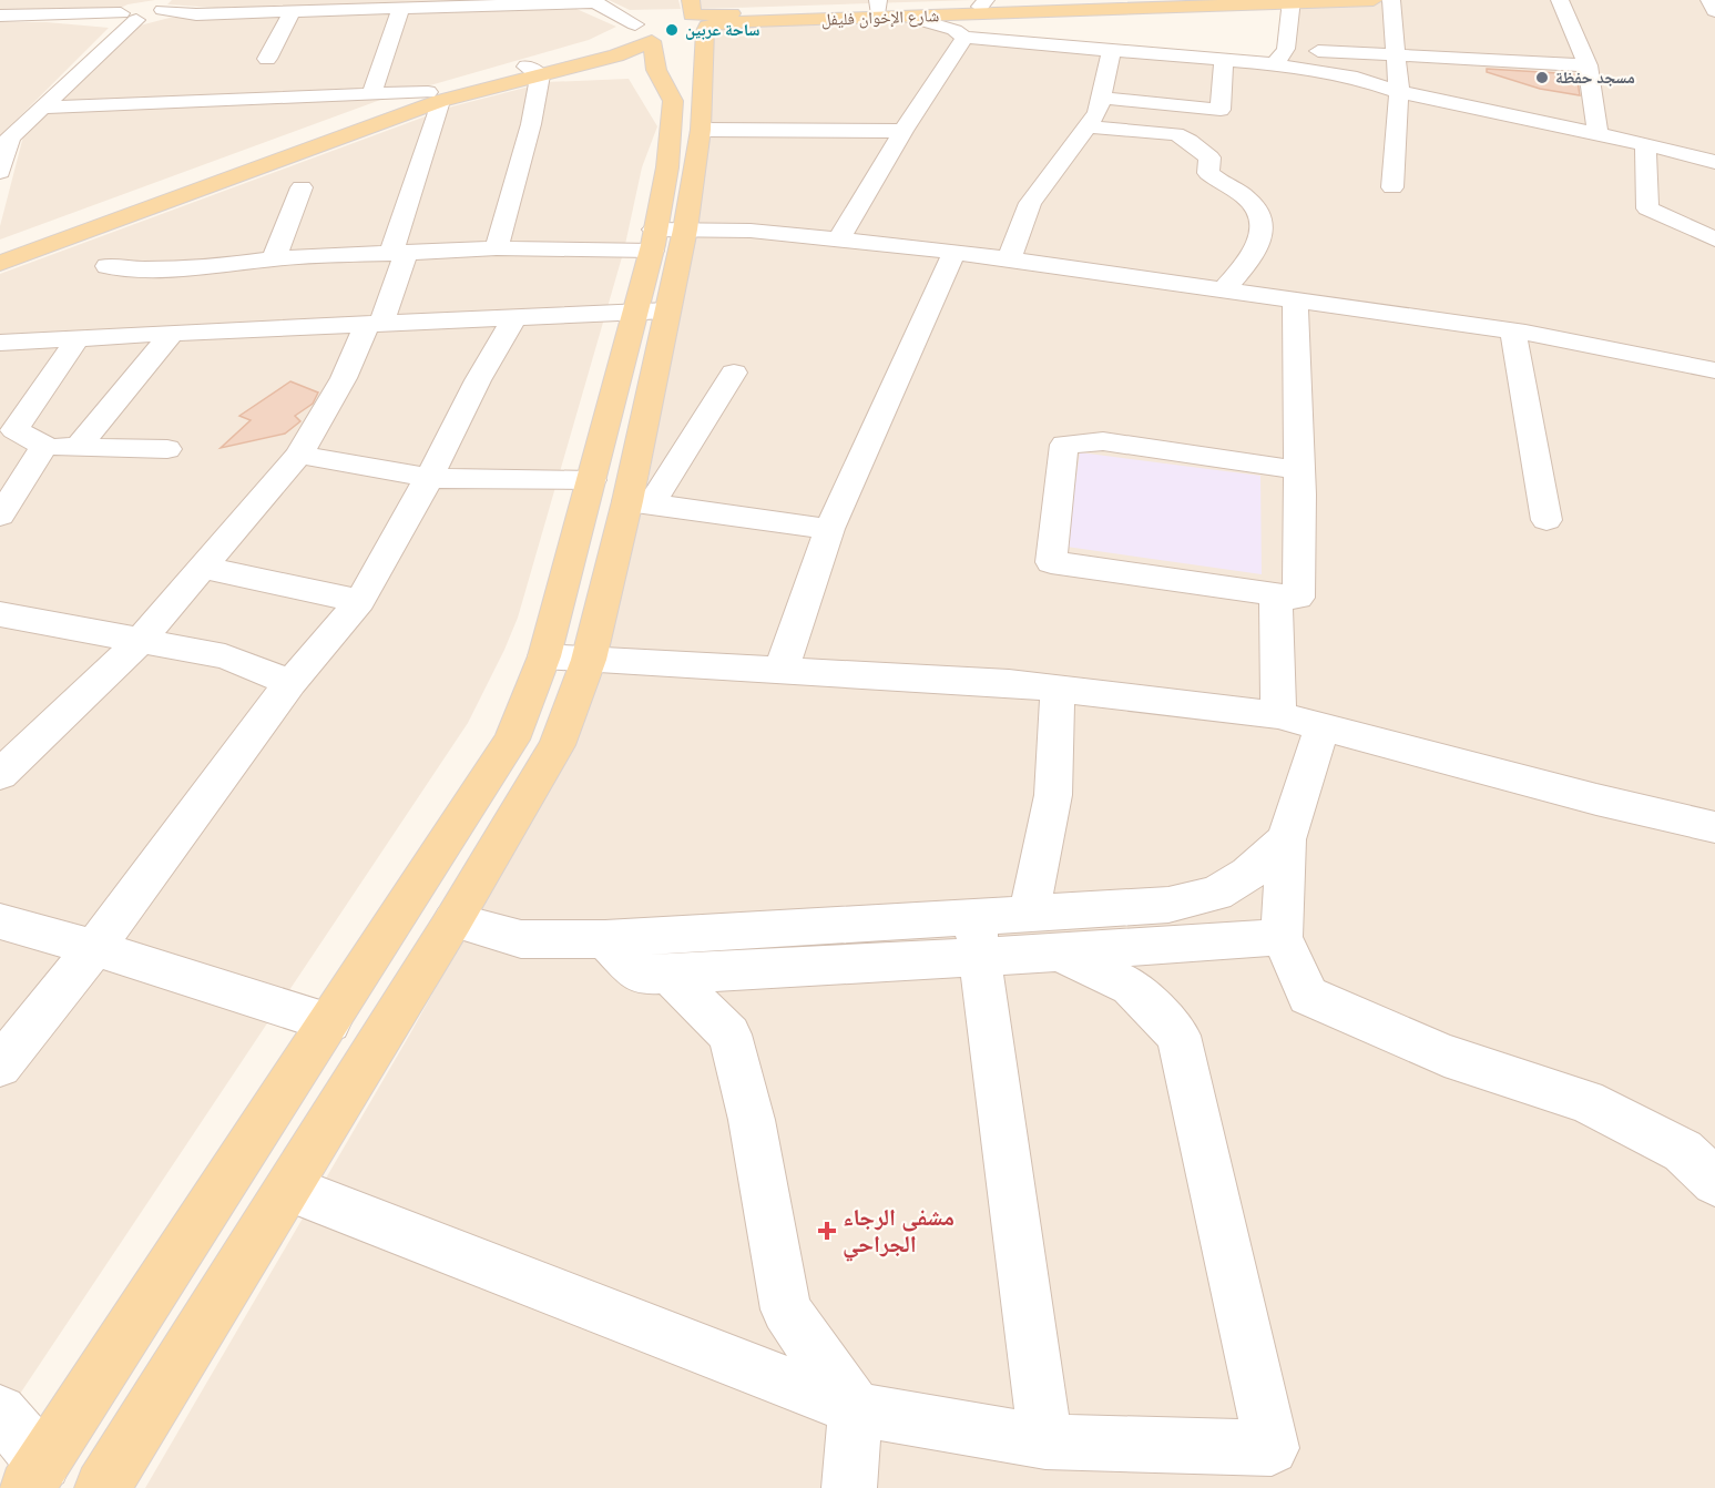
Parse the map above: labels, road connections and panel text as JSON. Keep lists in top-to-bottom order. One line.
{"streets":{"main road":["شارع الإخوان فليفل"]},"places":{"other":["ساحة عربين","مسجد حفظة"],"health":["مشفى الرجاء الجراحي"]}}
